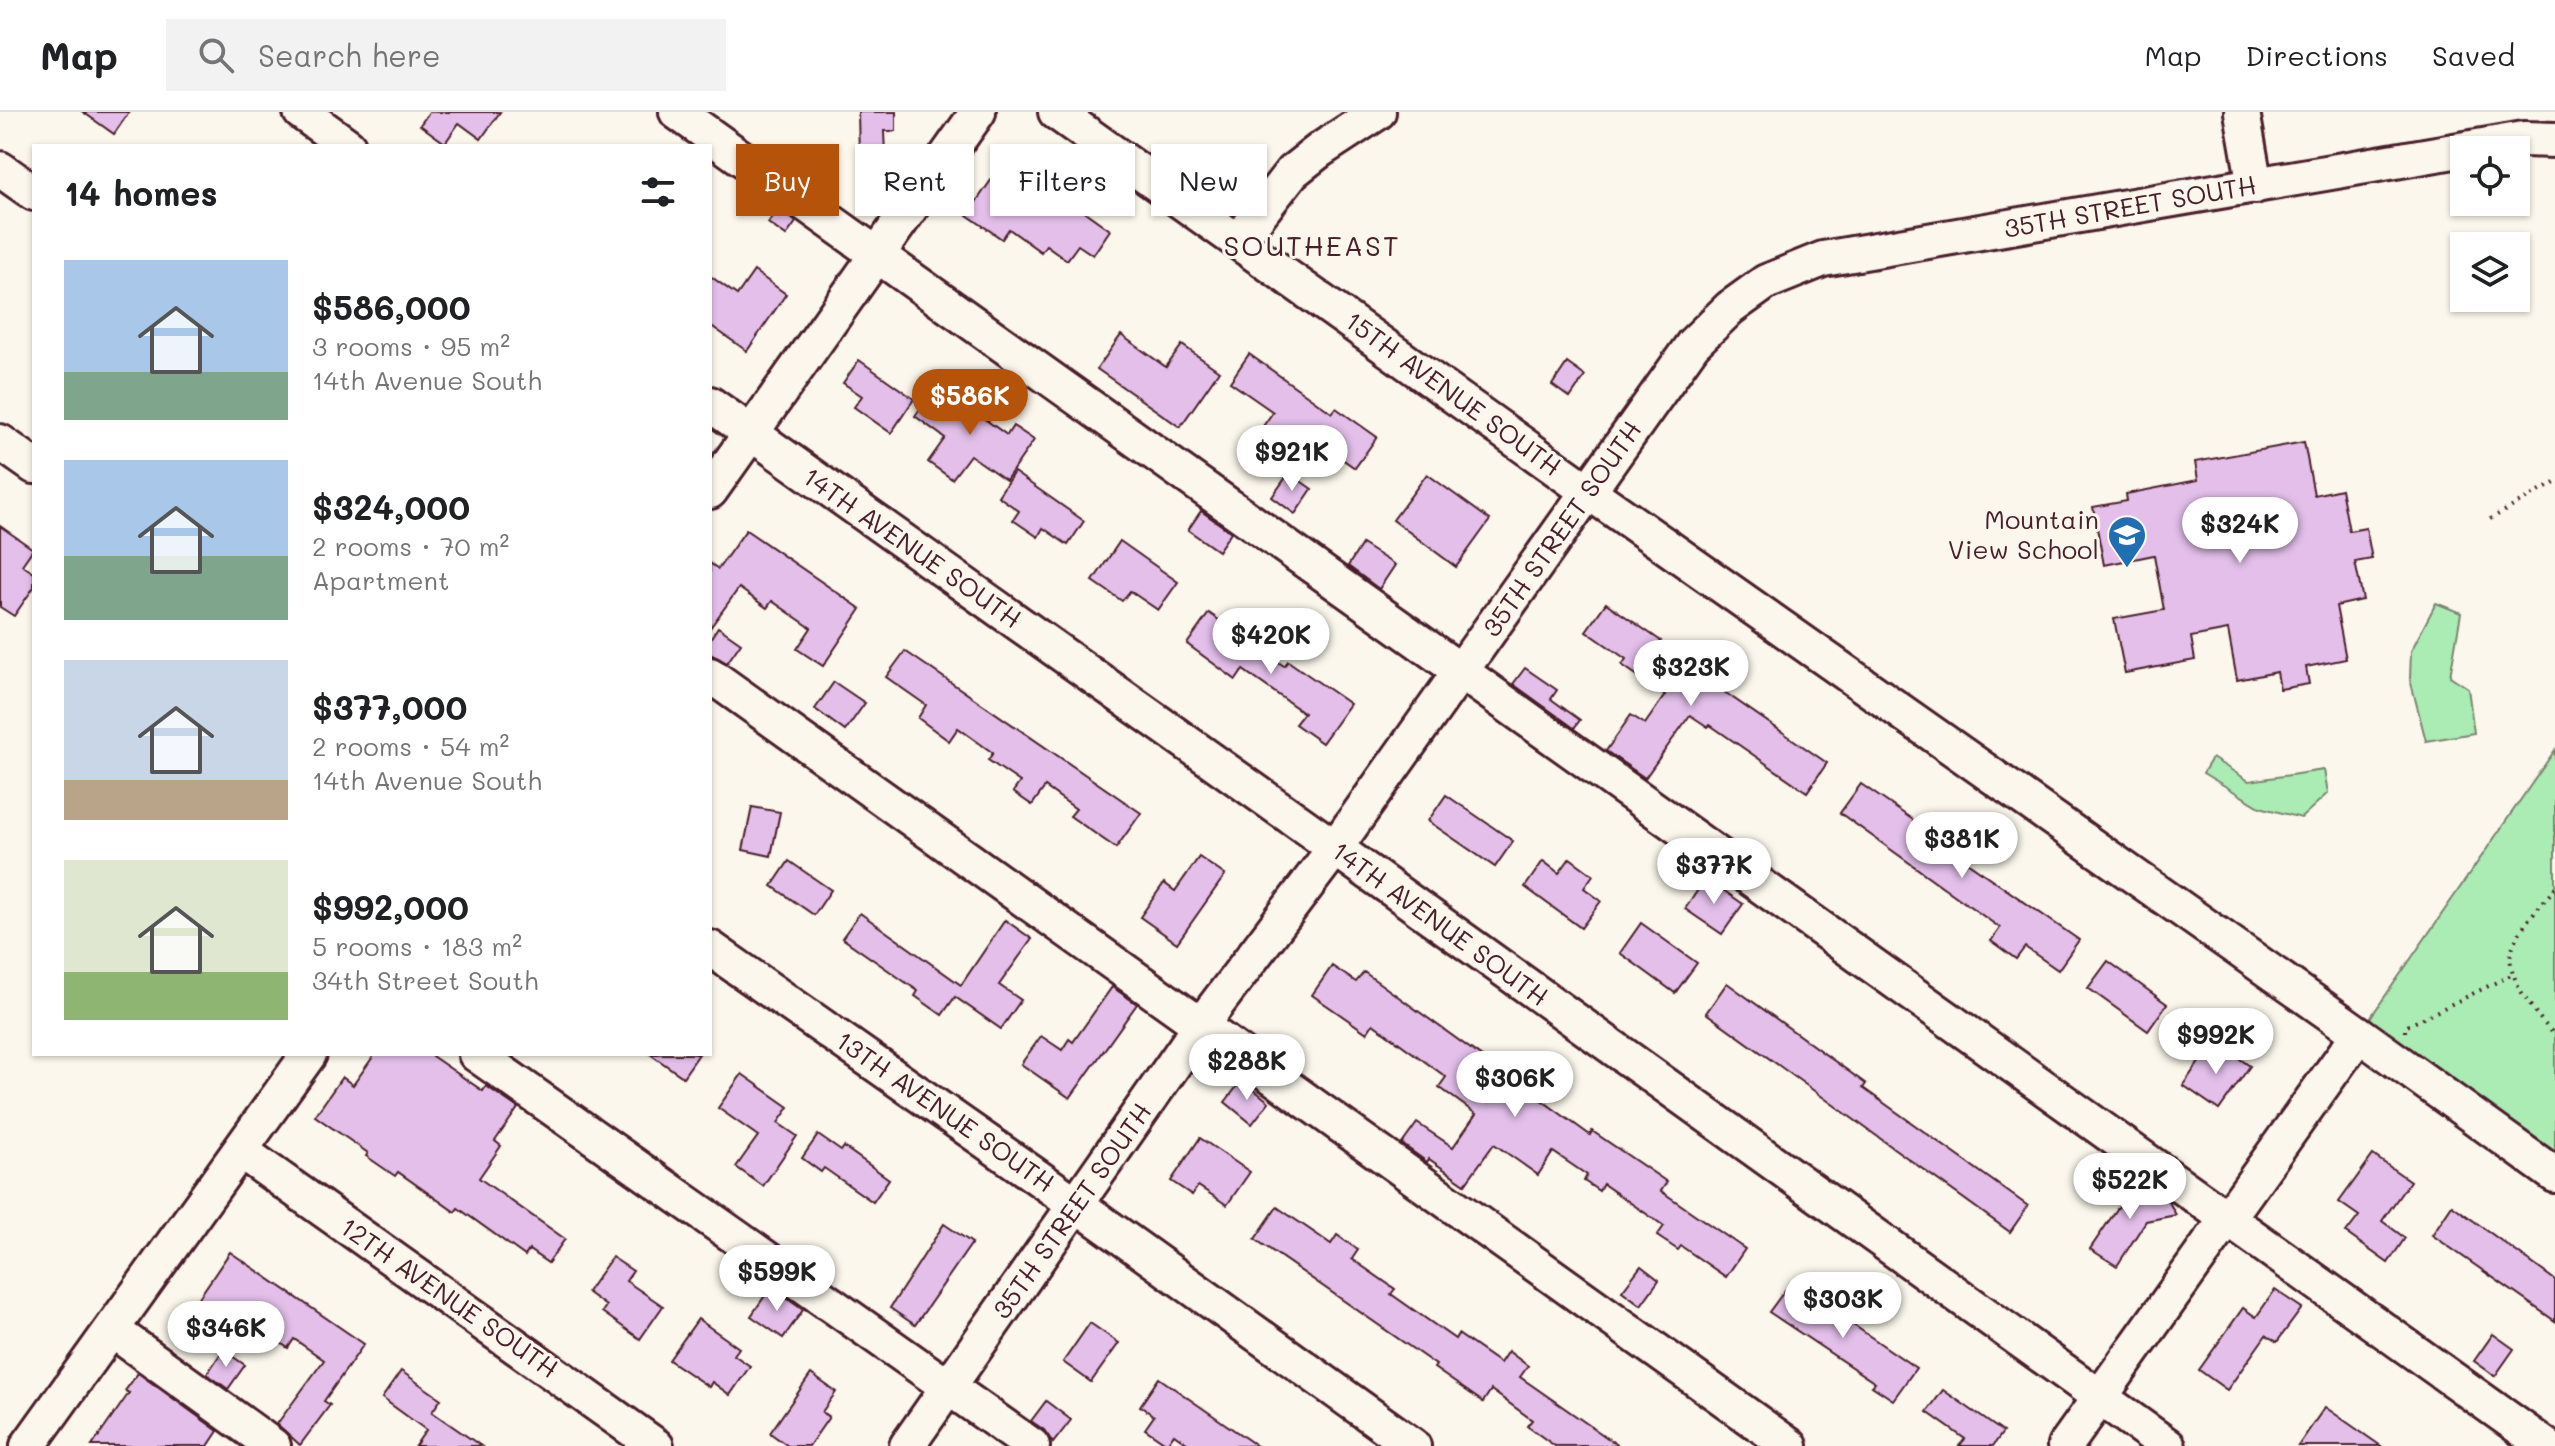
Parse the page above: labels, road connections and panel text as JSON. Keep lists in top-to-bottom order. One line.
{"streets":{"street":["35TH STREET SOUTH","15TH AVENUE SOUTH","14TH AVENUE SOUTH","13TH AVENUE SOUTH","12TH AVENUE SOUTH"]},"crossings":[["35TH STREET SOUTH","15TH AVENUE SOUTH"],["35TH STREET SOUTH","14TH AVENUE SOUTH"],["35TH STREET SOUTH","13TH AVENUE SOUTH"]],"districts":["SOUTHEAST"],"places":{"school or university":["Mountain View School"]},"page":{"header":"Map","search":"Search here","nav":["Map","Directions","Saved"],"chip":["Buy","Rent","Filters","New"],"heading":"14 homes","list":[{"name":"$586,000","note":"3 rooms · 95 m² · 14th Avenue South"},{"name":"$324,000","note":"2 rooms · 70 m² · Apartment"},{"name":"$377,000","note":"2 rooms · 54 m² · 14th Avenue South"},{"name":"$992,000","note":"5 rooms · 183 m² · 34th Street South"}],"price":["$586K","$921K","$324K","$420K","$323K","$381K","$377K","$992K","$288K","$306K","$522K","$599K","$303K","$346K"]}}
